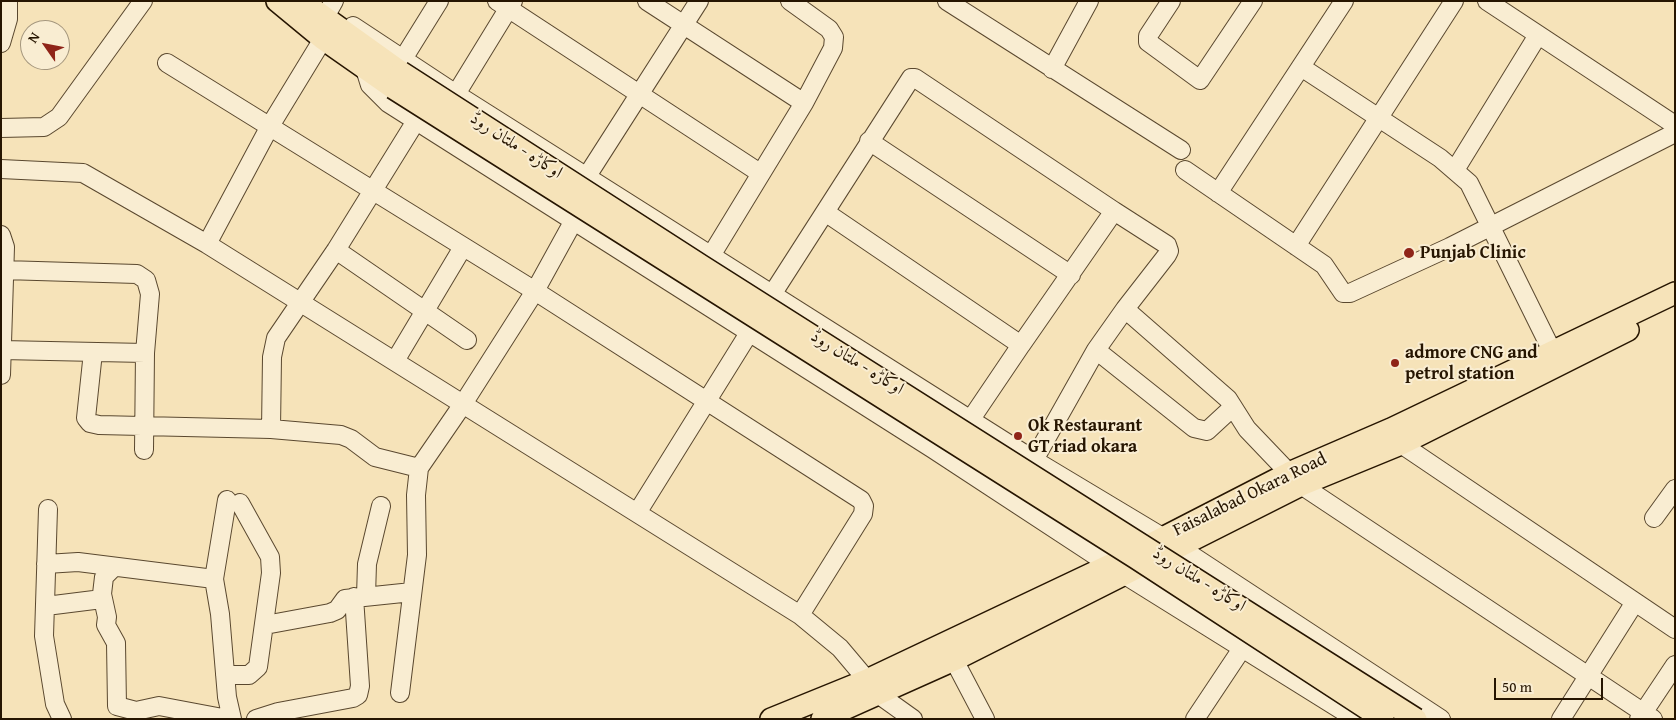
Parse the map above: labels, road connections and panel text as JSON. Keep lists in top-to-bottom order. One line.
{"streets":{"main road":["اوکاڑہ - ملتان روڈ","Faisalabad Okara Road"]},"places":["Punjab Clinic","admore CNG and petrol station","Ok Restaurant GT riad okara"],"scale_bar":"50 m","north":"top left"}
